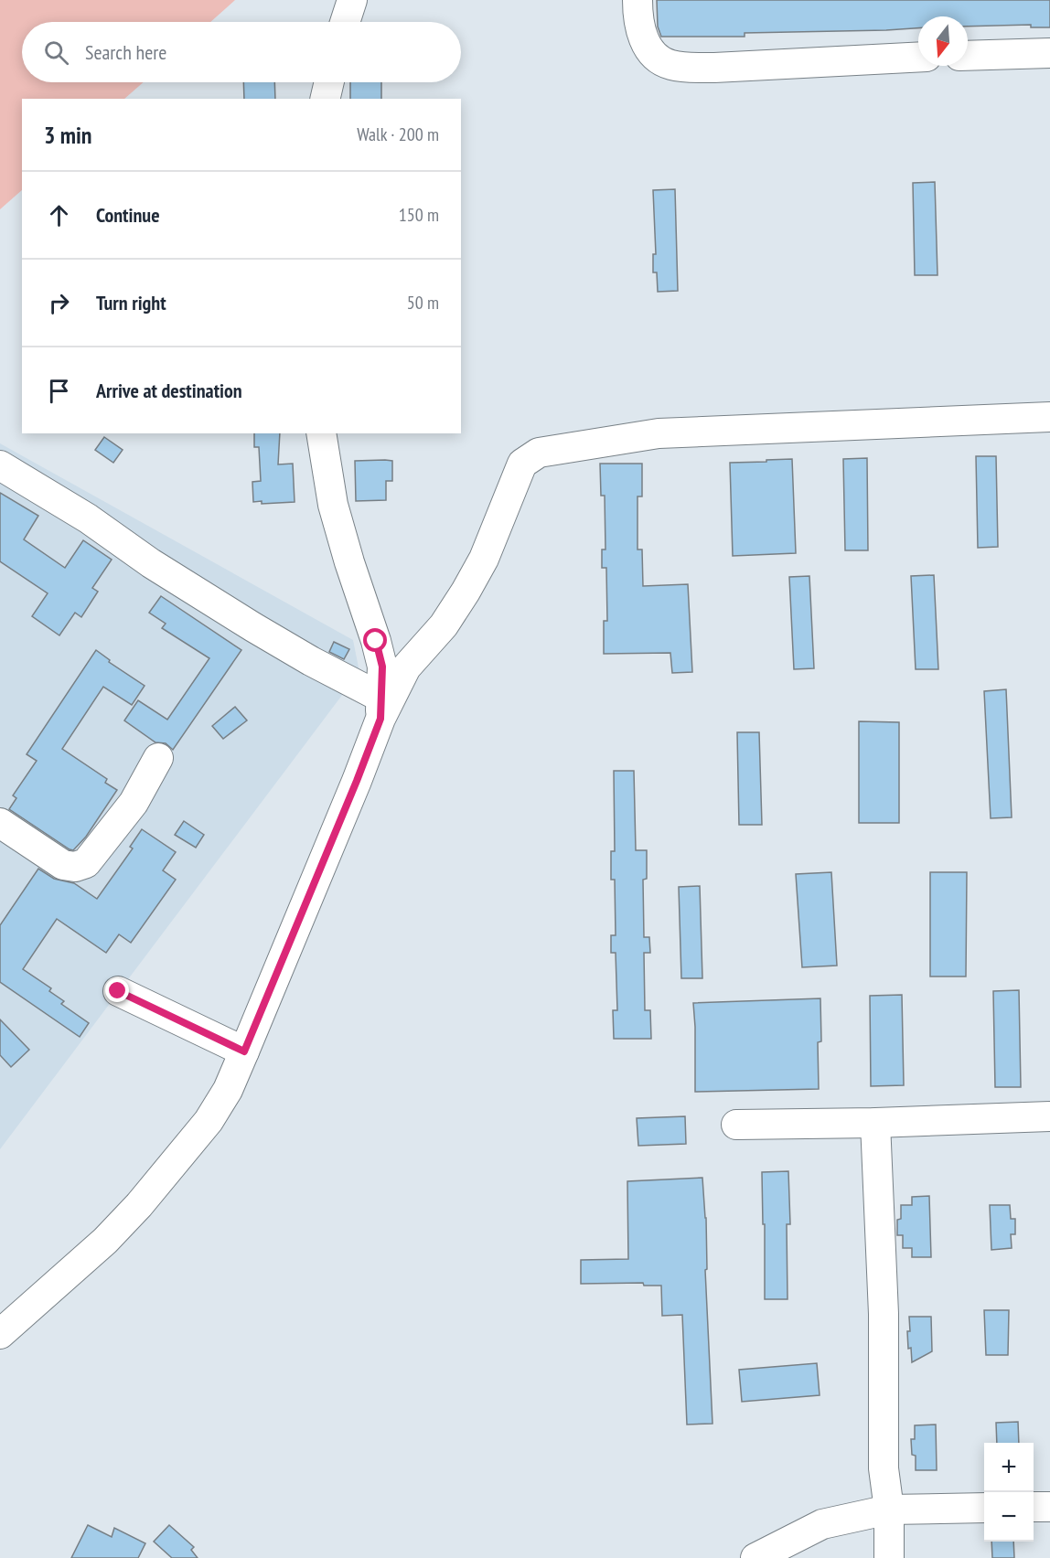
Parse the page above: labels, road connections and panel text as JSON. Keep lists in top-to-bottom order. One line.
{"north":"bottom","page":{"search":"Search here","heading":["3 min","Walk · 200 m"],"list":[["Continue","150 m"],["Turn right","50 m"],"Arrive at destination"],"map_buttons":["+","−"]}}
